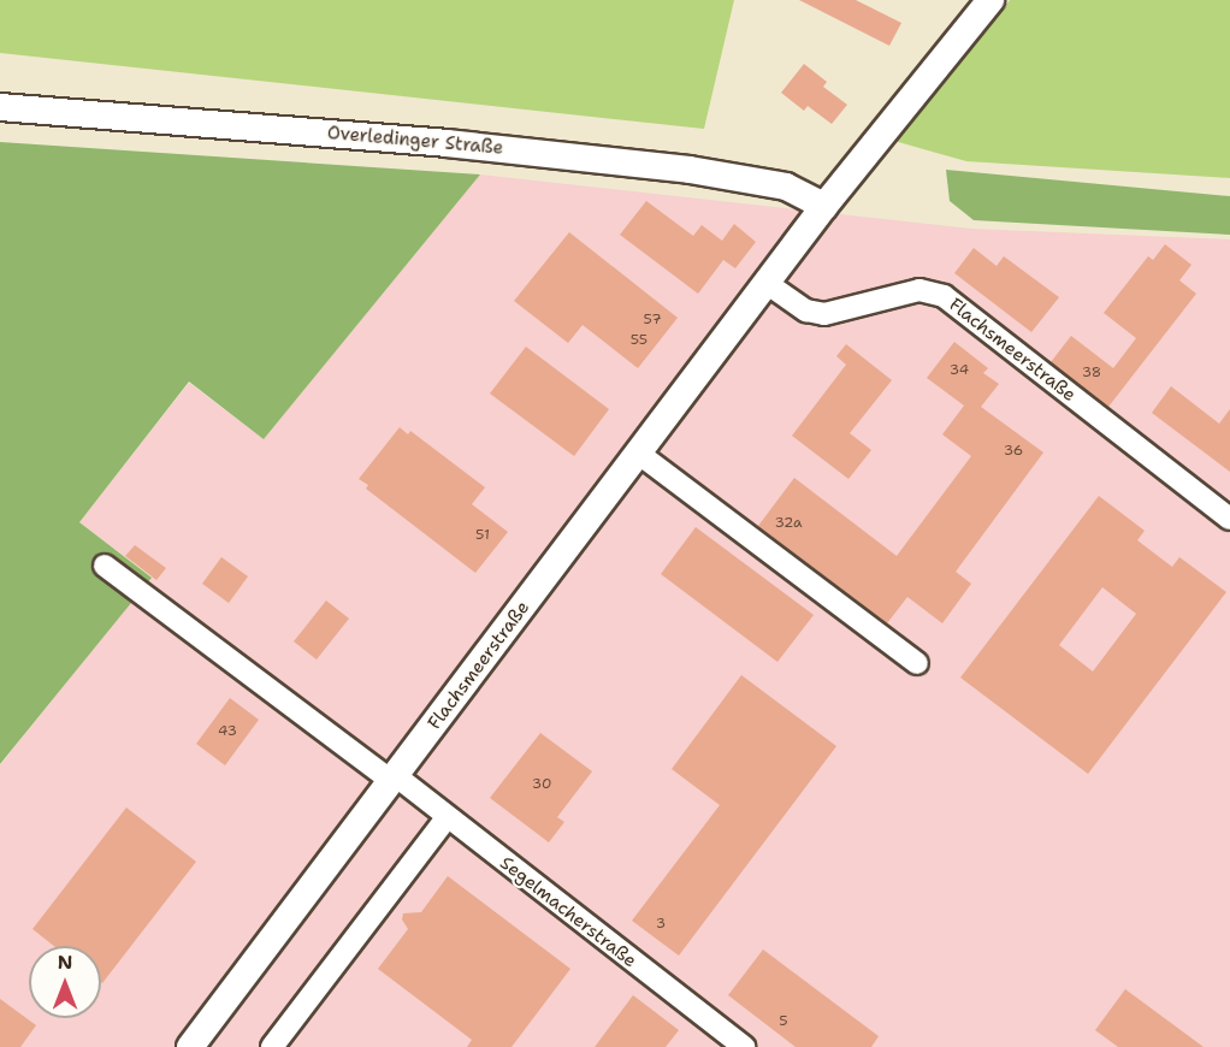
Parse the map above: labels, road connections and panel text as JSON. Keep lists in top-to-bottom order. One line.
{"streets":{"street":["Overledinger Straße","Flachsmeerstraße","Segelmacherstraße"]},"crossings":[["Overledinger Straße","Flachsmeerstraße"],["Flachsmeerstraße","Segelmacherstraße"]],"house_numbers":["57","55","34","38","36","32a","51","43","30","3","5"],"north":"top"}
